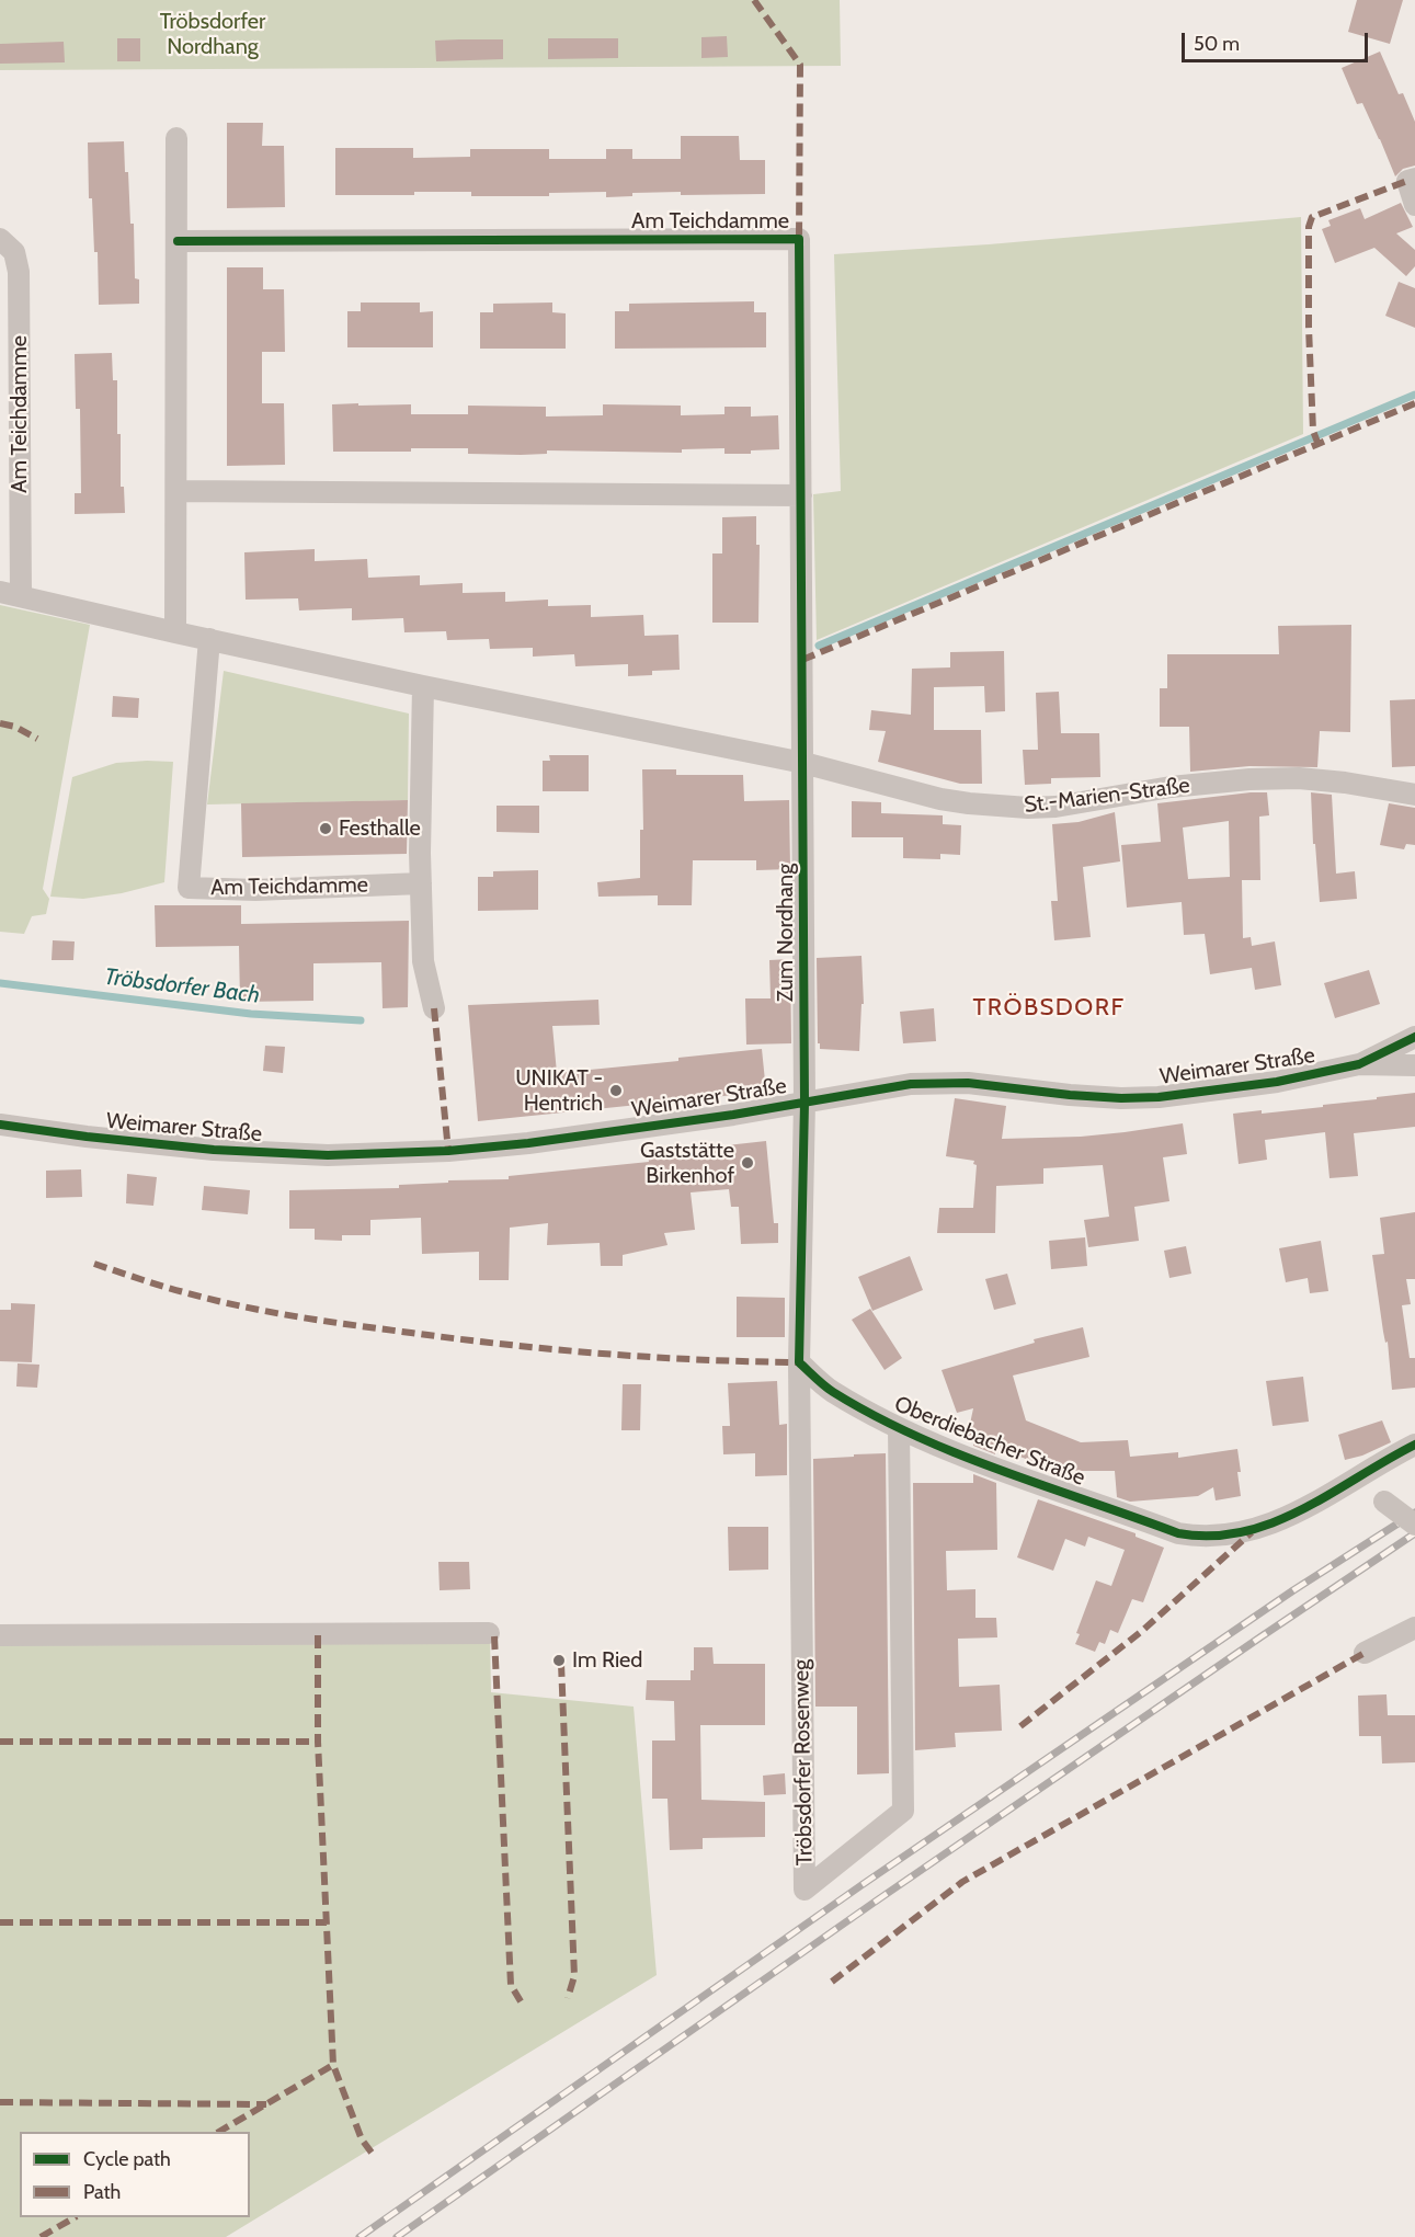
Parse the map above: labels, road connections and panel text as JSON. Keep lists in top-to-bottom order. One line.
{"streets":{"street":["Am Teichdamme","St.-Marien-Straße","Zum Nordhang","Weimarer Straße","Oberdiebacher Straße","Tröbsdorfer Rosenweg"]},"crossings":[["Am Teichdamme","St.-Marien-Straße"],["Am Teichdamme","Zum Nordhang"],["St.-Marien-Straße","Zum Nordhang"],["Zum Nordhang","Weimarer Straße"],["Oberdiebacher Straße","Tröbsdorfer Rosenweg"]],"districts":["TRÖBSDORF"],"water":["Tröbsdorfer Bach"],"parks":["Tröbsdorfer Nordhang"],"places":["Festhalle","UNIKAT - Hentrich","Gaststätte Birkenhof","Im Ried"],"legend":["Cycle path","Path"],"scale_bar":"50 m"}
